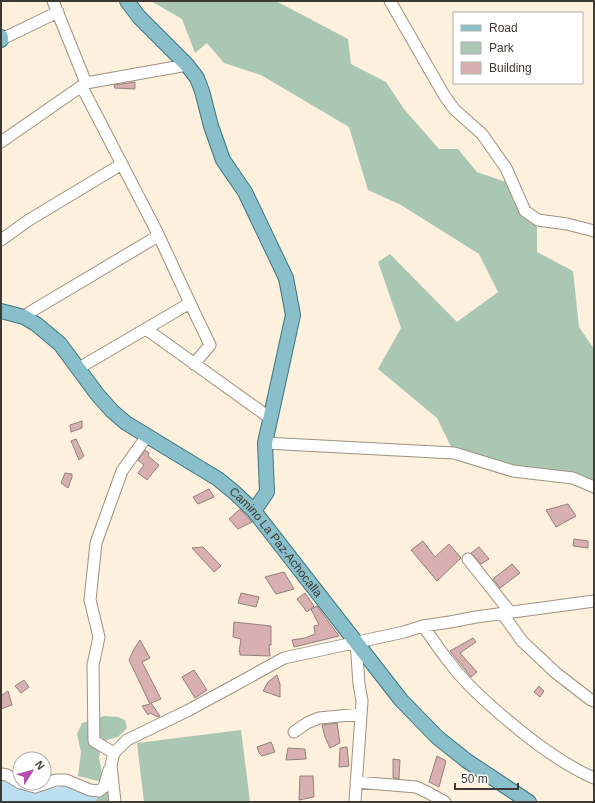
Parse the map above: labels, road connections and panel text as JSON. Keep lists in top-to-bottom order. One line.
{"streets":{"main road":["Camino La Paz-Achocalla"]},"legend":["Road","Park","Building"],"scale_bar":"50 m","north":"top right"}
